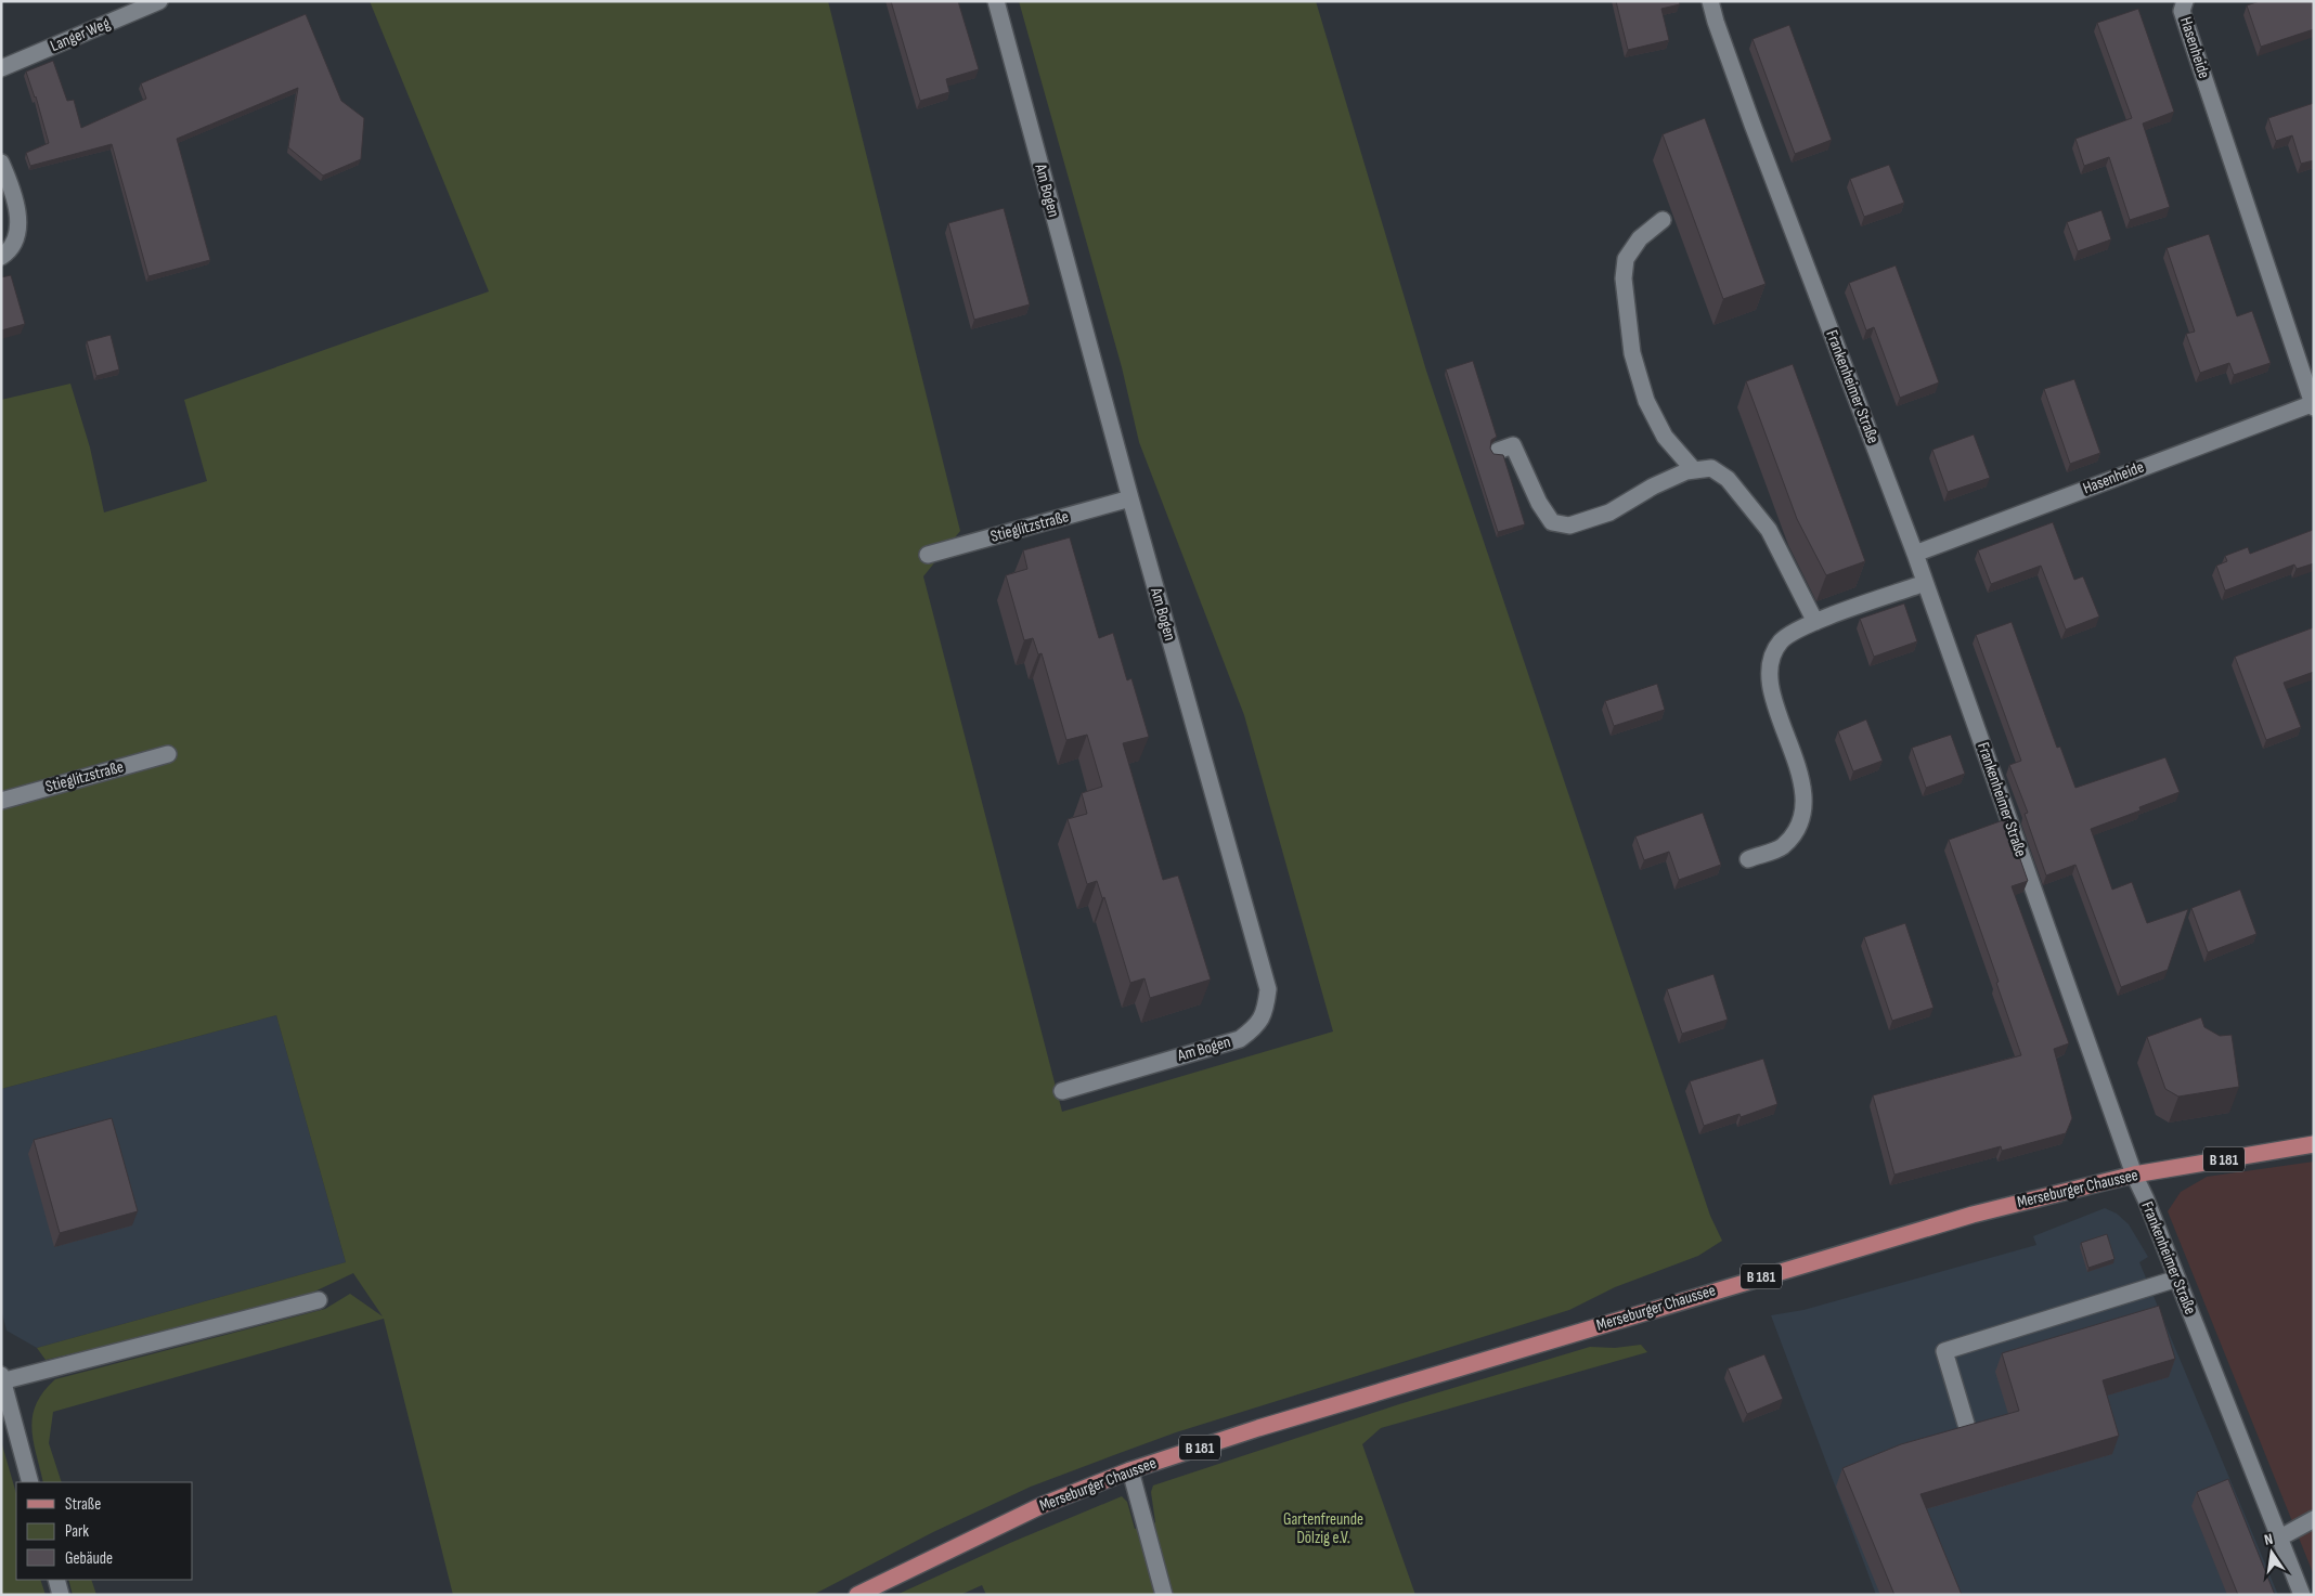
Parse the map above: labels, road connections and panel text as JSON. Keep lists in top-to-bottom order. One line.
{"streets":{"main road":["B 181","Merseburger Chaussee"],"street":["Langer Weg","Hasenheide","Am Bogen","Frankenheimer Straße","Stieglitzstraße"]},"crossings":[["Hasenheide","Frankenheimer Straße"],["Am Bogen","Stieglitzstraße"],["Frankenheimer Straße","Merseburger Chaussee"]],"parks":["Gartenfreunde Dölzig e.V."],"legend":["Straße","Park","Gebäude"],"north":"top"}
